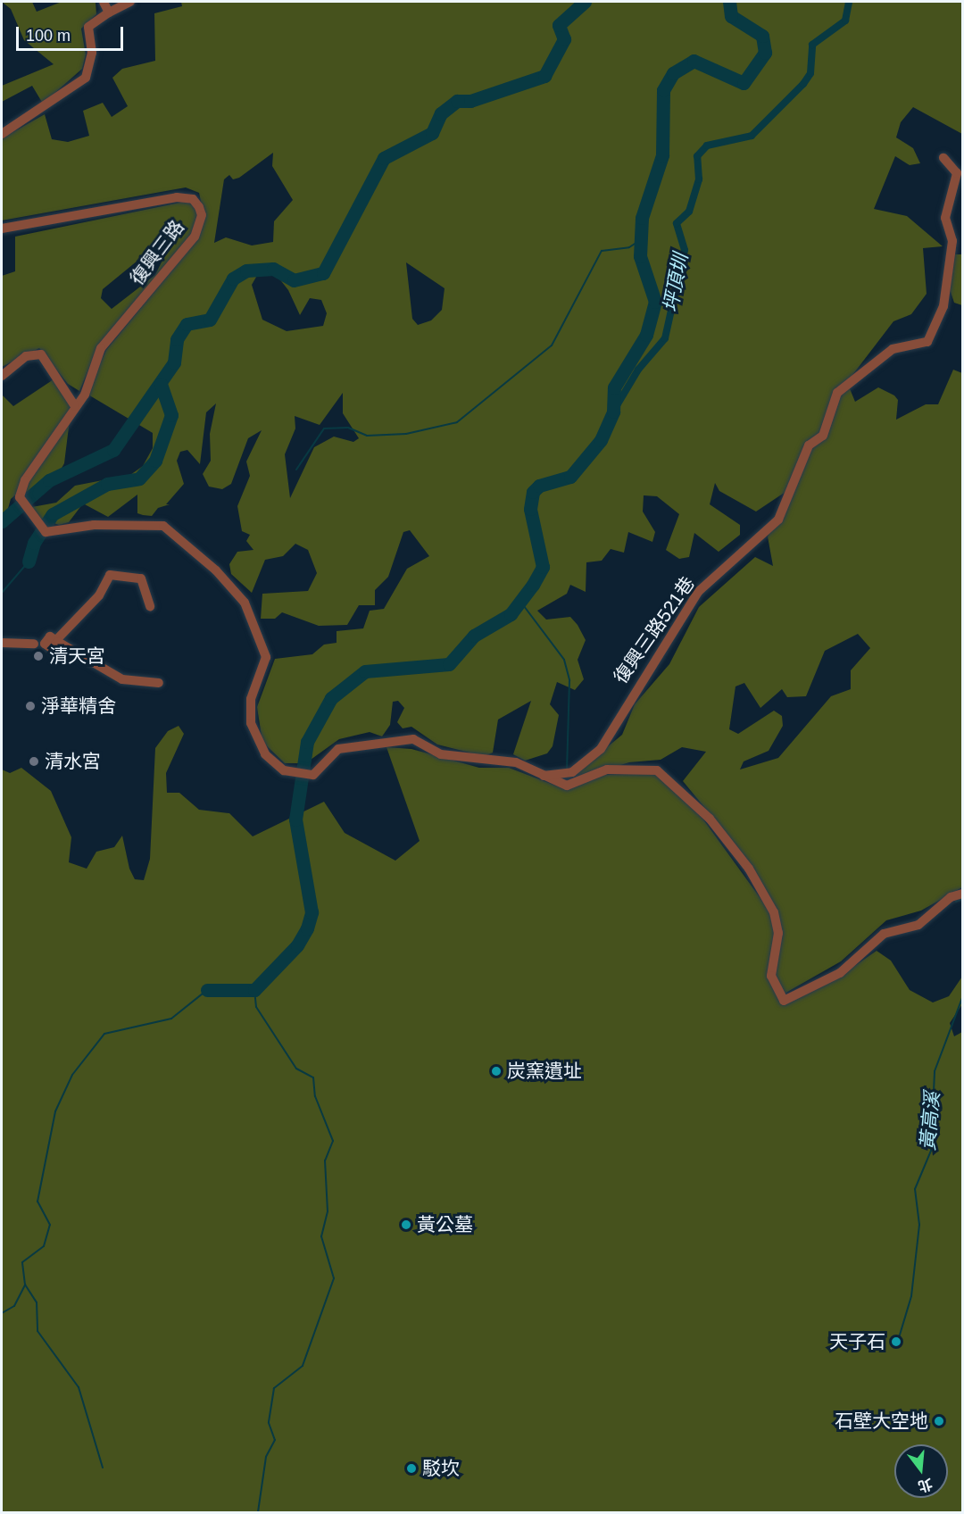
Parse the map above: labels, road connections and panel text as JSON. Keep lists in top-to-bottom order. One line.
{"streets":{"street":["復興三路","復興三路521巷"]},"crossings":[["復興三路","復興三路521巷"]],"water":["坪頂圳","黃高溪"],"places":["清天宮","淨華精舍","清水宮","炭窯遺址","黃公墓","天子石","石壁大空地","駁坎"],"scale_bar":"100 m","north":"bottom"}
